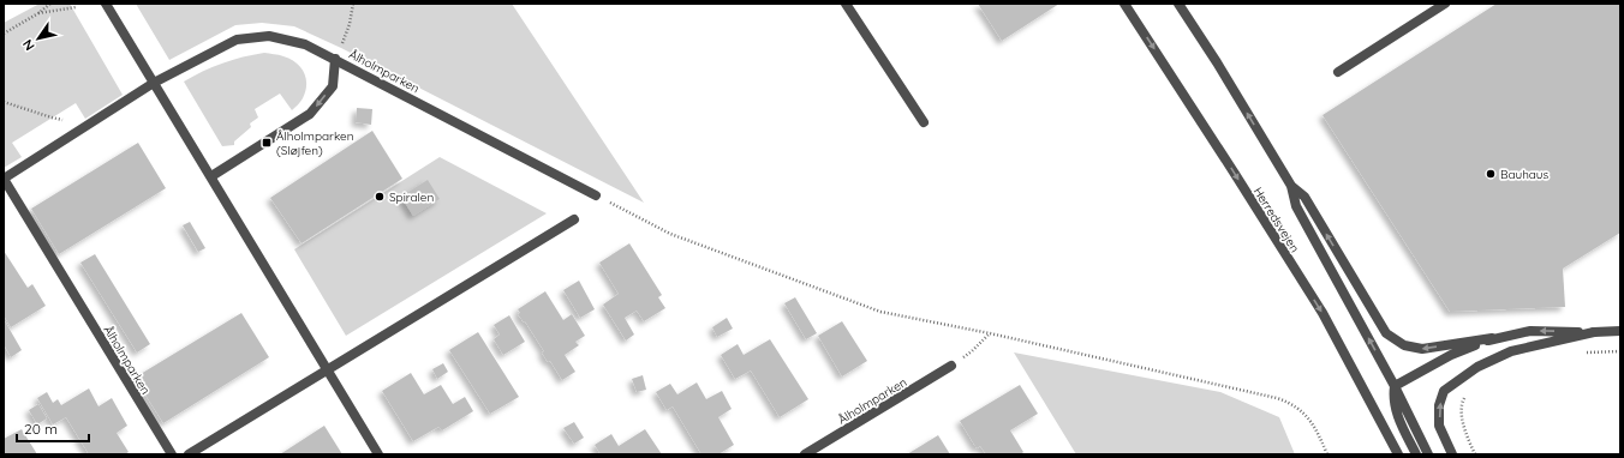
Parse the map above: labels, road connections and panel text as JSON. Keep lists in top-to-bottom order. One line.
{"streets":{"street":["Ålholmparken","Herredsvejen"]},"places":{"transit":["Ålholmparken (Sløjfen)"],"other":["Bauhaus","Spiralen"]},"scale_bar":"20 m","north":"bottom left"}
